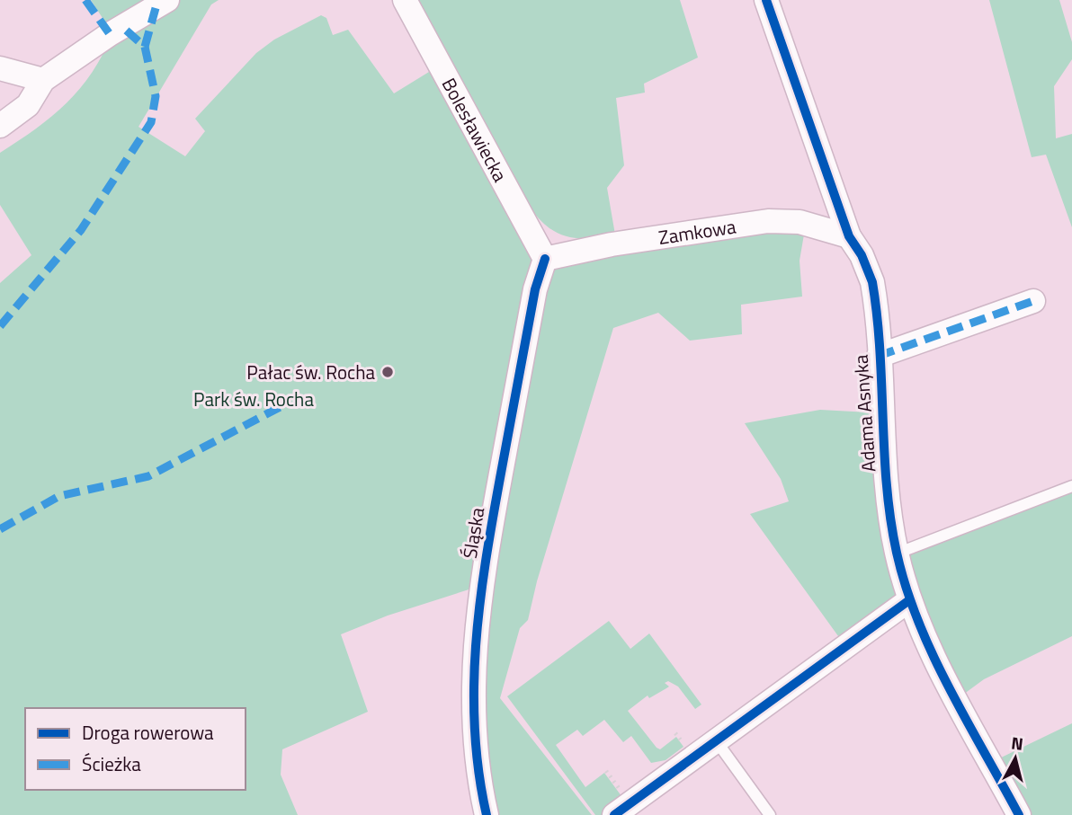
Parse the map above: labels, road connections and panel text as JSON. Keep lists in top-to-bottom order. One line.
{"streets":{"street":["Bolesławiecka","Zamkowa","Adama Asnyka","Śląska"]},"crossings":[["Bolesławiecka","Zamkowa"],["Bolesławiecka","Śląska"],["Zamkowa","Adama Asnyka"],["Zamkowa","Śląska"]],"parks":["Park św. Rocha"],"places":["Pałac św. Rocha"],"legend":["Droga rowerowa","Ścieżka"],"north":"top"}
